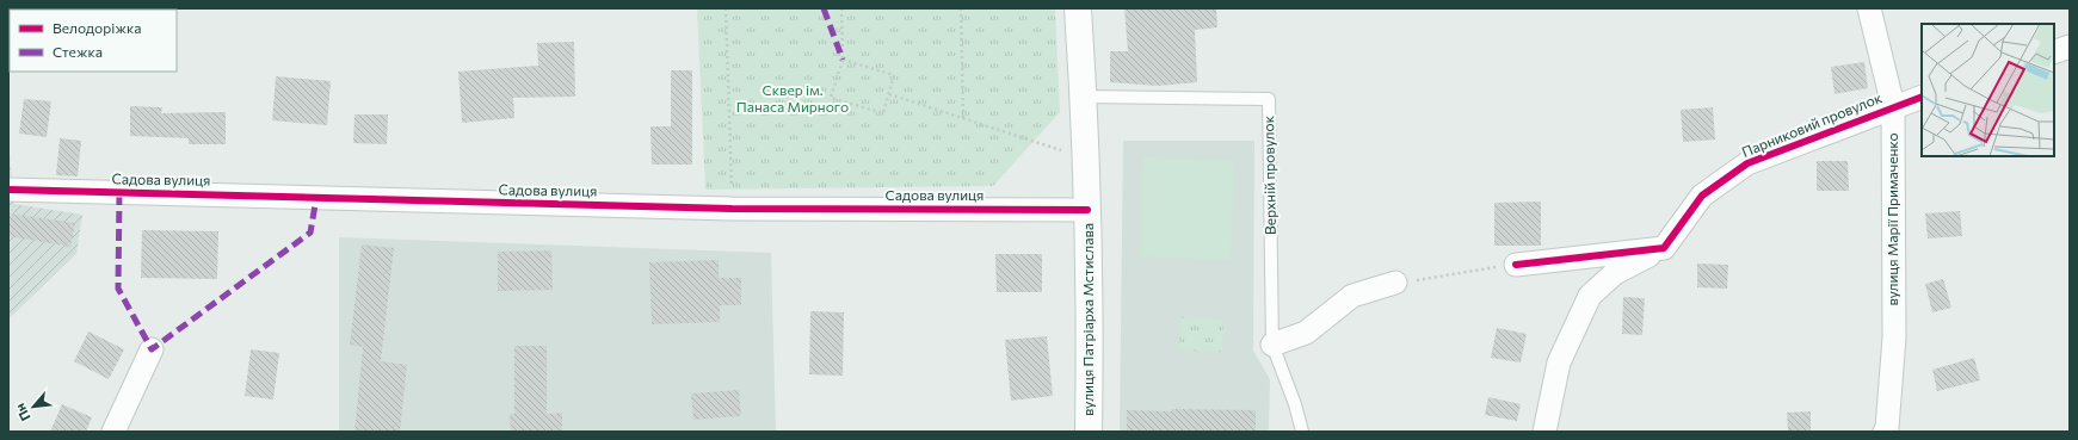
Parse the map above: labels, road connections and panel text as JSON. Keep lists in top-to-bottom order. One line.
{"streets":{"main road":["вулиця Патріарха Мстислава"],"street":["Парниковий провулок","Садова вулиця","вулиця Марії Примаченко"],"lane":["Верхній провулок"]},"crossings":[["Парниковий провулок","вулиця Марії Примаченко"],["Верхній провулок","вулиця Патріарха Мстислава"],["Садова вулиця","вулиця Патріарха Мстислава"]],"parks":["Сквер ім. Панаса Мирного"],"legend":["Велодоріжка","Стежка"],"north":"bottom left"}
